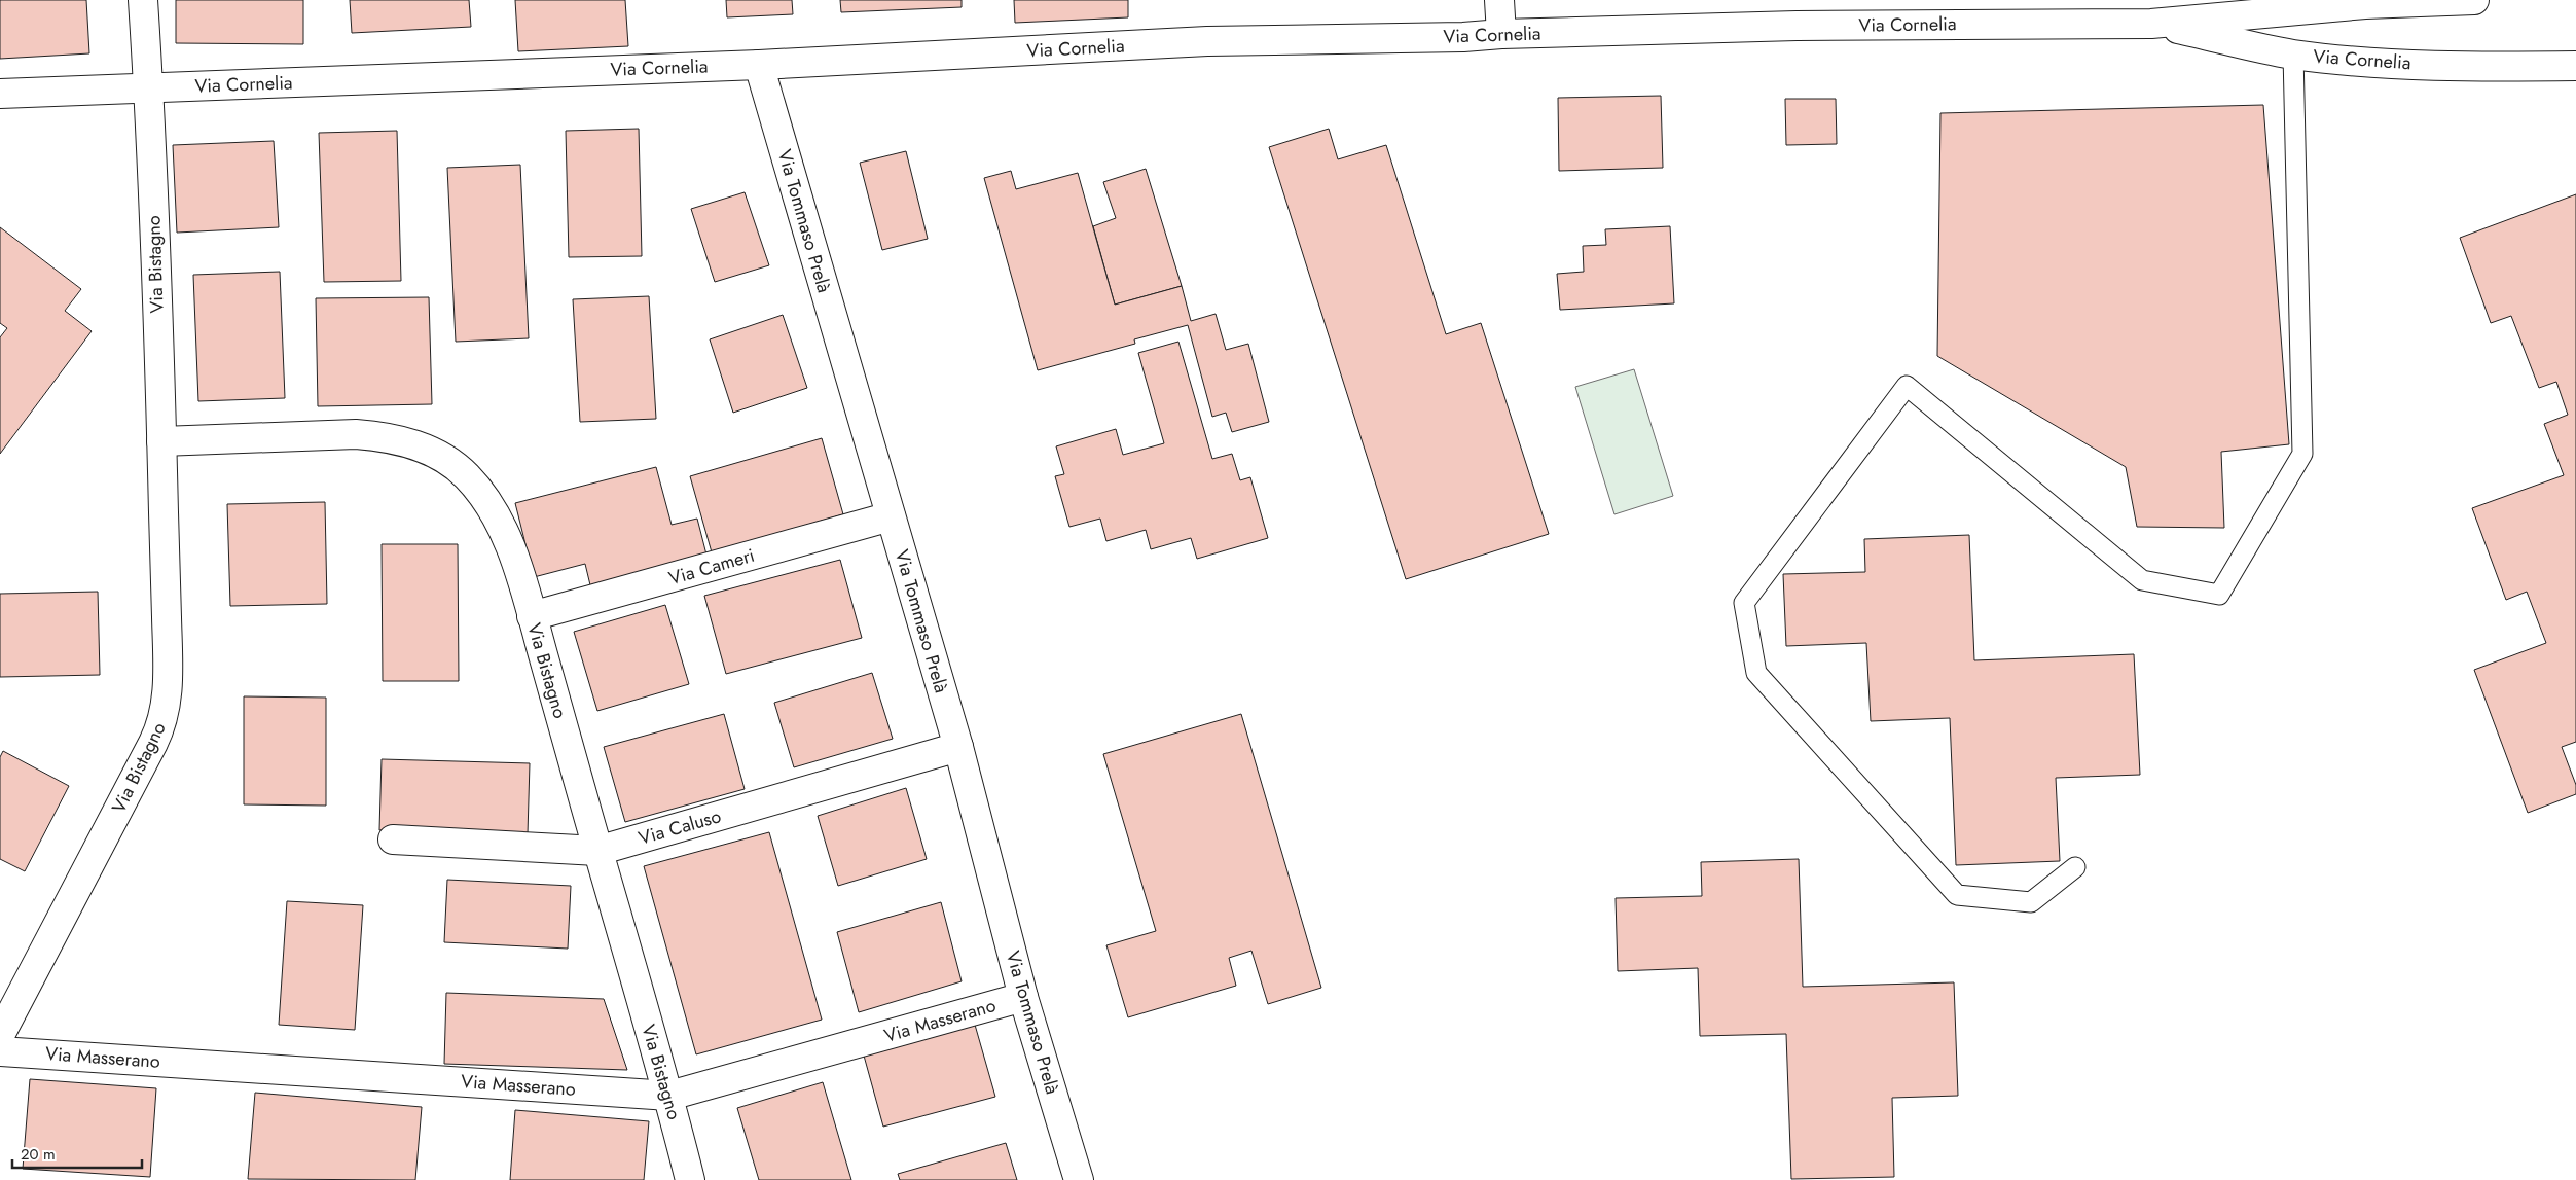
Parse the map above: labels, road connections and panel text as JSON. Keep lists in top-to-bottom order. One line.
{"streets":{"street":["Via Cornelia","Via Tommaso Prelà","Via Bistagno","Via Cameri","Via Caluso","Via Masserano"]},"crossings":[["Via Cornelia","Via Tommaso Prelà"],["Via Cornelia","Via Bistagno"],["Via Tommaso Prelà","Via Cameri"],["Via Tommaso Prelà","Via Caluso"],["Via Tommaso Prelà","Via Masserano"],["Via Bistagno","Via Cameri"],["Via Bistagno","Via Caluso"],["Via Bistagno","Via Masserano"]],"scale_bar":"20 m"}
